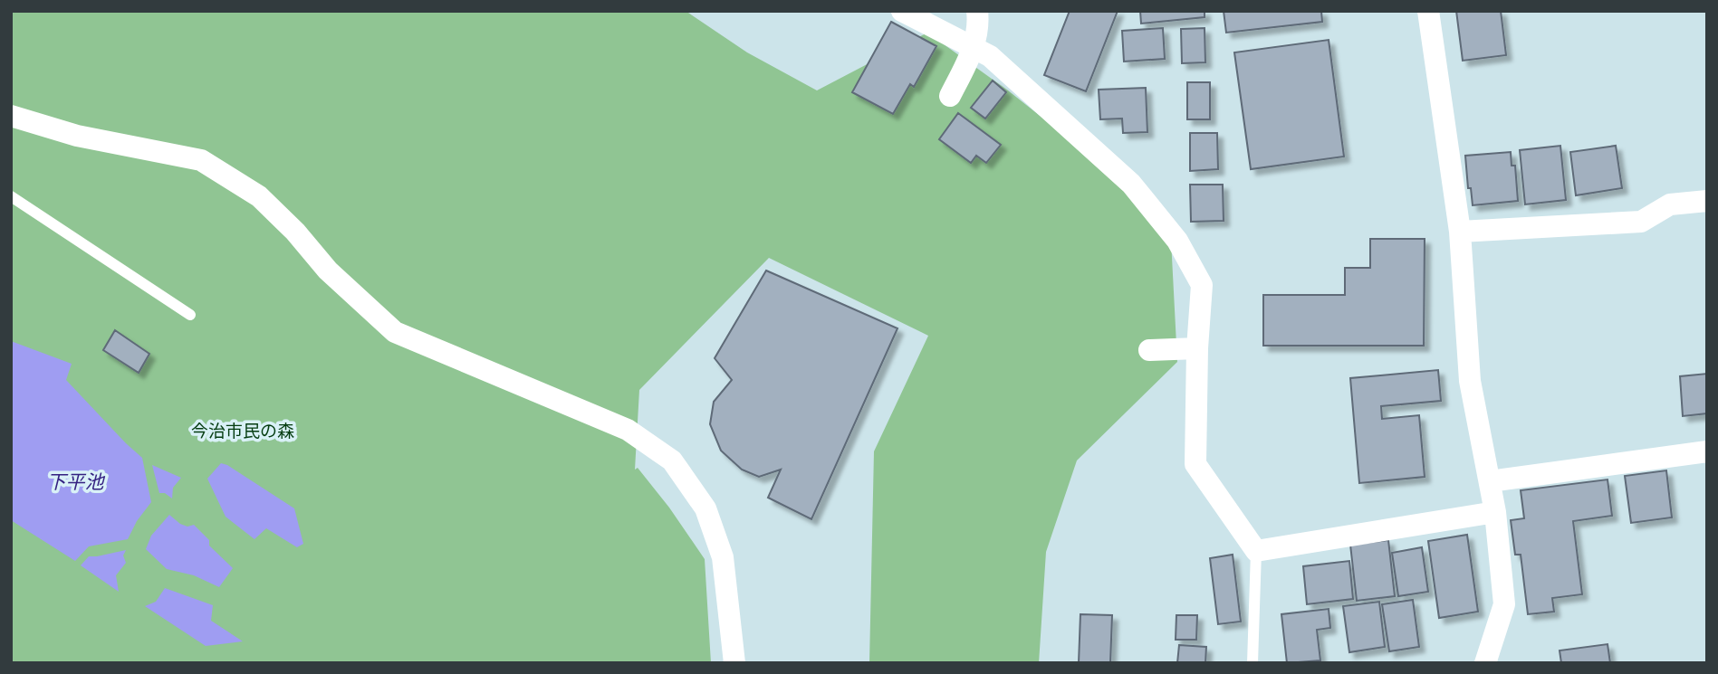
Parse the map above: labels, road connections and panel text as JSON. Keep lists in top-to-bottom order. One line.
{"water":["下平池"],"parks":["今治市民の森"]}
